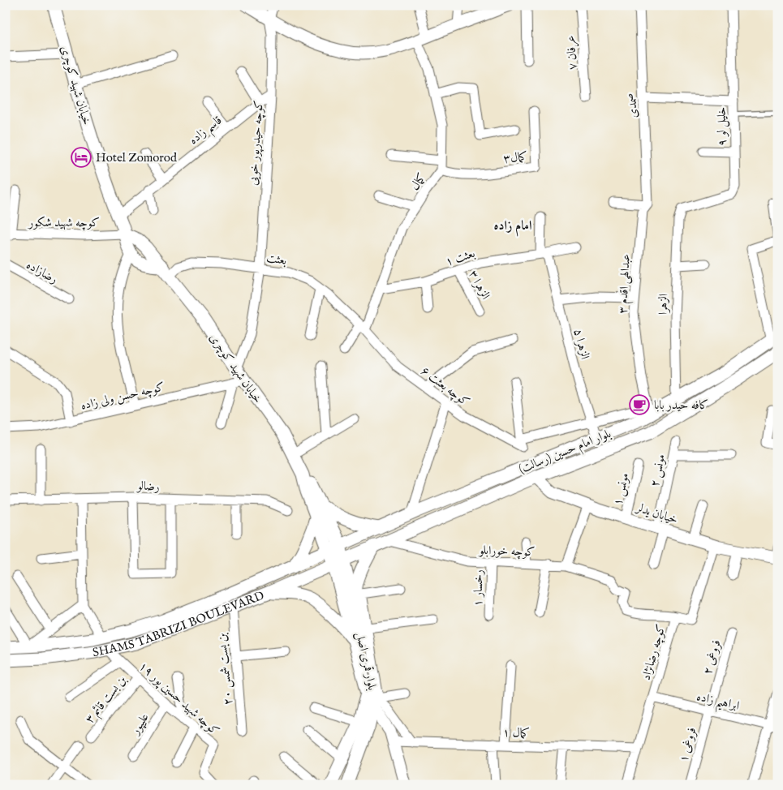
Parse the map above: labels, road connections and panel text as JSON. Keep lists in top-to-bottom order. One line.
{"streets":{"main road":["خیابان شهید کوچری","بلوار امام حسین (رسالت)","SHAMS TABRIZI BOULEVARD","بلوار قمری اصل"],"street":["عرفان ۷","صمدی","خلیل لو ۹","قاسم زاده","کوچه حیدرپور خویی","کمال۳","کمال","کوچه شهید شکور","بعثت ۱","بعثت","رضازاده","عبدالهی اقدم ۳","الزهرا ۳","الزهرا","الزهرا ۵","کوچه بعثت ۶","کوچه حسن ولی زاده","مونس ۲","رضالو","مونس ۱","خیابان یدلر","کوچه خورابلو","رخسار ۱","کوچه رضانژاد","فروغی ۲","بن بست شمس ۲۰","کوچه شهید حسین پور ۱۹","بن بست قائم ۳","ابراهیم زاده","علیپور","کمال ۱","فروغی ۱"]},"crossings":[["خیابان شهید کوچری","قاسم زاده"],["خیابان شهید کوچری","کوچه حیدرپور خویی"],["خیابان شهید کوچری","کوچه شهید شکور"],["خیابان شهید کوچری","بعثت"],["خیابان شهید کوچری","کوچه حسن ولی زاده"],["خیابان شهید کوچری","بلوار امام حسین (رسالت)"],["خیابان شهید کوچری","SHAMS TABRIZI BOULEVARD"],["خیابان شهید کوچری","بلوار قمری اصل"],["صمدی","عبدالهی اقدم ۳"],["خلیل لو ۹","الزهرا"],["قاسم زاده","کوچه حیدرپور خویی"],["کوچه حیدرپور خویی","بعثت"],["کمال۳","کمال"],["کمال","بعثت ۱"],["کمال","بعثت"],["کمال","کوچه بعثت ۶"],["بعثت ۱","الزهرا ۳"],["بعثت ۱","الزهرا ۵"],["بعثت","کوچه بعثت ۶"],["عبدالهی اقدم ۳","بلوار امام حسین (رسالت)"],["الزهرا","بلوار امام حسین (رسالت)"],["الزهرا ۵","بلوار امام حسین (رسالت)"],["بلوار امام حسین (رسالت)","خیابان یدلر"],["بلوار امام حسین (رسالت)","کوچه خورابلو"],["بلوار امام حسین (رسالت)","SHAMS TABRIZI BOULEVARD"],["بلوار امام حسین (رسالت)","بلوار قمری اصل"],["مونس ۲","خیابان یدلر"],["مونس ۱","خیابان یدلر"],["خیابان یدلر","کوچه رضانژاد"],["کوچه خورابلو","رخسار ۱"],["کوچه خورابلو","کوچه رضانژاد"],["SHAMS TABRIZI BOULEVARD","بلوار قمری اصل"],["SHAMS TABRIZI BOULEVARD","بن بست شمس ۲۰"],["SHAMS TABRIZI BOULEVARD","کوچه شهید حسین پور ۱۹"],["کوچه رضانژاد","ابراهیم زاده"],["کوچه رضانژاد","کمال ۱"],["فروغی ۲","ابراهیم زاده"],["فروغی ۲","فروغی ۱"],["کوچه شهید حسین پور ۱۹","بن بست قائم ۳"],["کوچه شهید حسین پور ۱۹","علیپور"],["ابراهیم زاده","فروغی ۱"]],"districts":["امام زاده"],"places":{"hotel":["Hotel Zomorod"],"cafe":["کافه حیدر بابا"]}}
